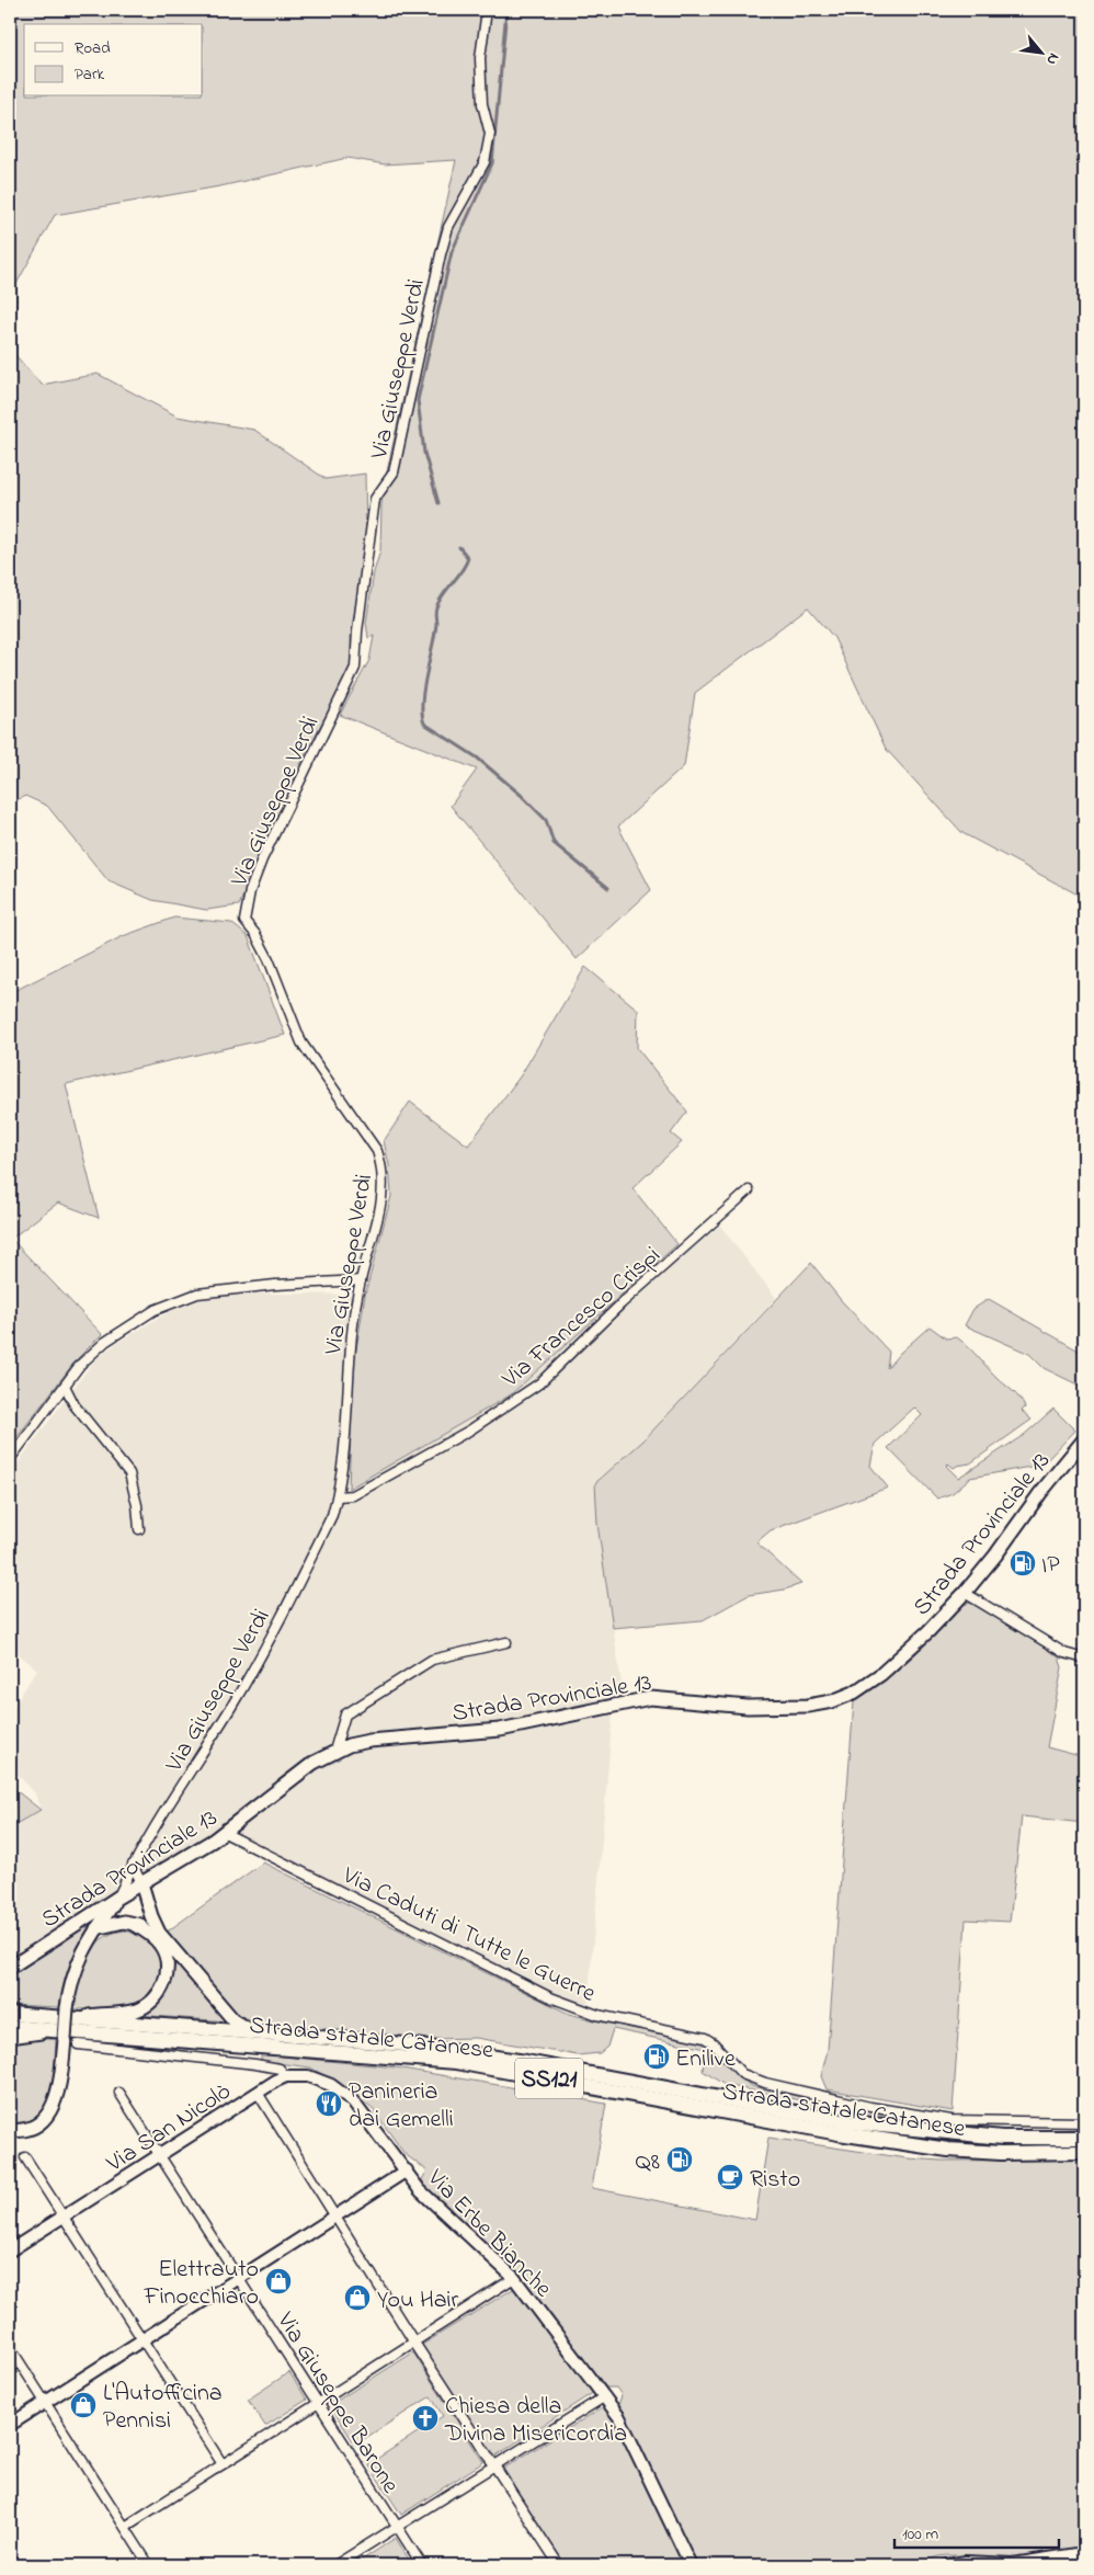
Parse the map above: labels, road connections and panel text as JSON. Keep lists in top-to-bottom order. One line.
{"streets":{"main road":["Strada Provinciale 13","Strada statale Catanese","SS121"],"street":["Via Giuseppe Verdi","Via Francesco Crispi","Via Caduti di Tutte le Guerre","Via San Nicolò","Via Erbe Bianche","Via Giuseppe Barone"]},"crossings":[["Via Giuseppe Verdi","Via Francesco Crispi"],["Via Giuseppe Verdi","Strada Provinciale 13"],["Strada Provinciale 13","Via Caduti di Tutte le Guerre"],["Via San Nicolò","Via Erbe Bianche"],["Via San Nicolò","Via Giuseppe Barone"]],"places":{"fuel station":["IP","Enilive","Q8"],"restaurant":["Panineria dai Gemelli"],"cafe":["Risto"],"shop":["Elettrauto Finocchiaro","You Hair","L'Autofficina Pennisi"],"church":["Chiesa della Divina Misericordia"]},"legend":["Road","Park"],"scale_bar":"100 m","north":"bottom right"}
